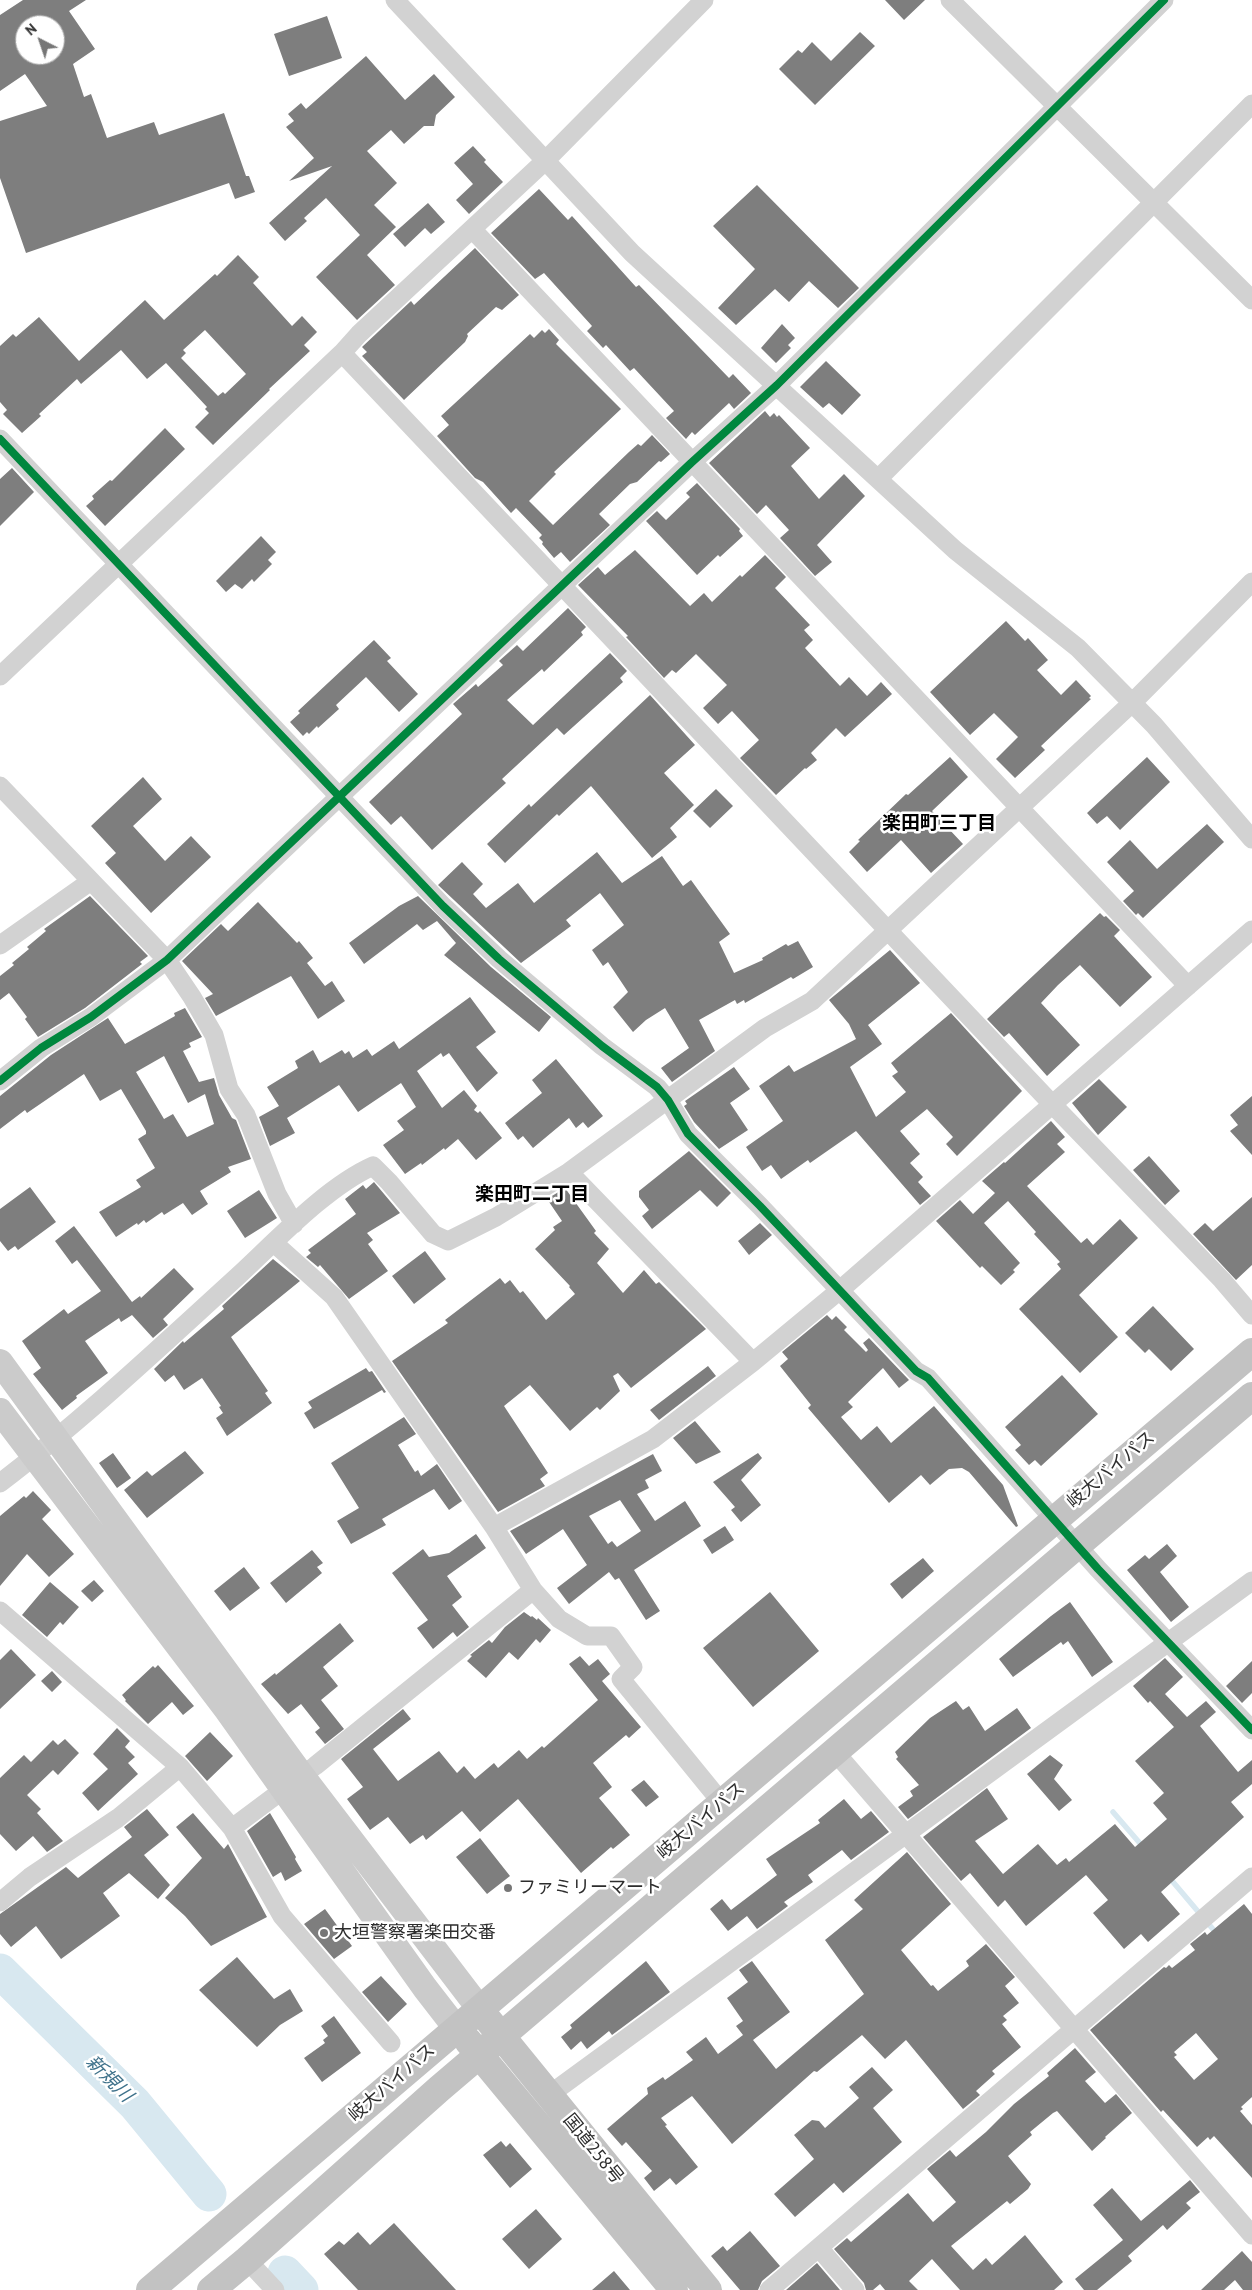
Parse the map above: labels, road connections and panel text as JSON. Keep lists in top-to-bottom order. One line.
{"streets":{"highway":["岐大バイパス","国道258号"]},"crossings":[["岐大バイパス","国道258号"]],"districts":["楽田町三丁目","楽田町二丁目"],"water":["新規川"],"places":["ファミリーマート","大垣警察署楽田交番"],"north":"top left"}
